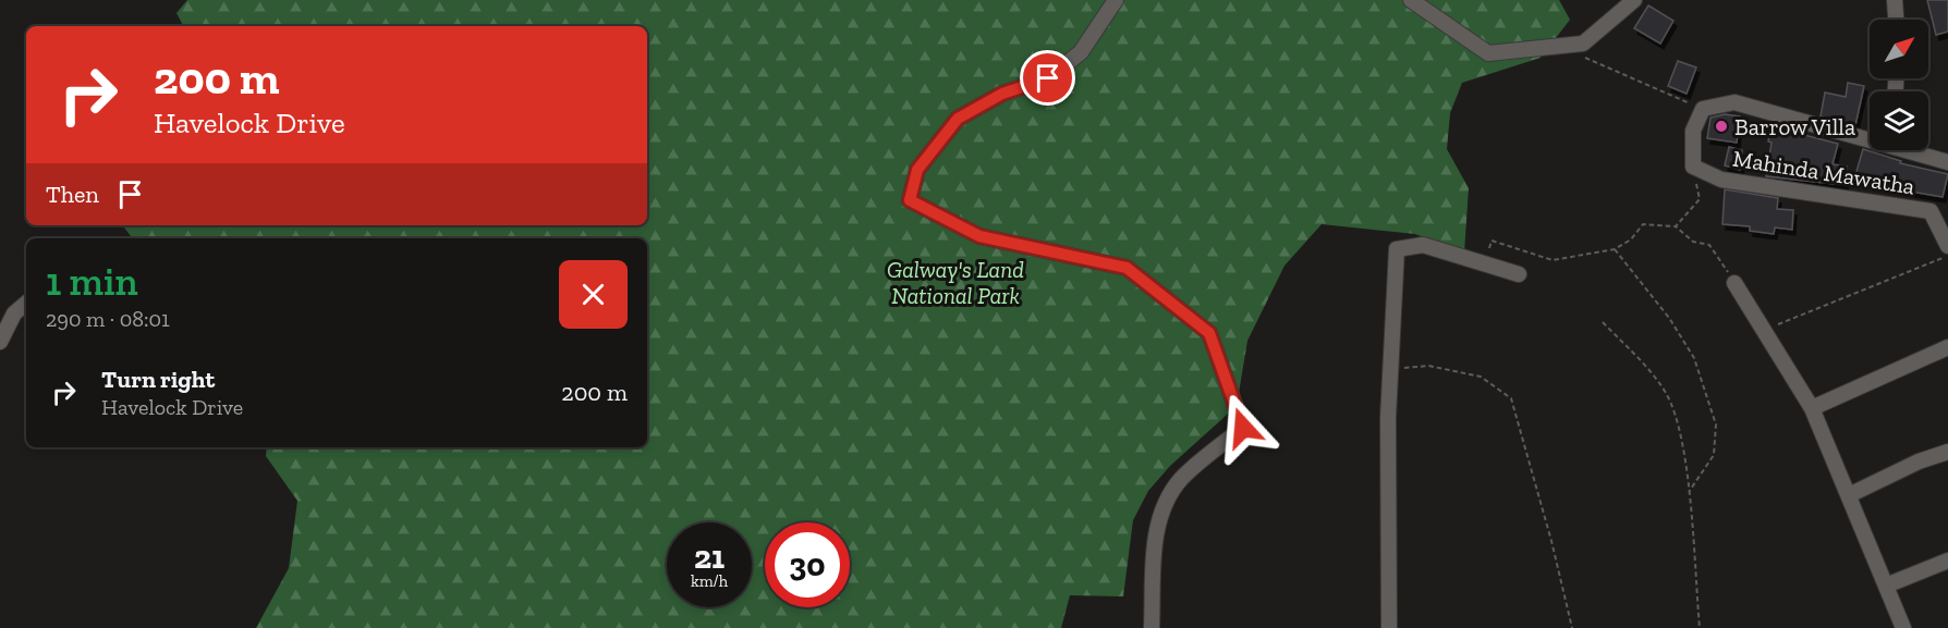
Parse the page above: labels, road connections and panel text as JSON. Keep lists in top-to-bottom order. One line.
{"streets":{"street":["Mahinda Mawatha"]},"parks":["Galway's Land National Park"],"places":["Barrow Villa"],"north":"top right","page":{"turn":["200 m","Havelock Drive"],"then":"Then","heading":["1 min","290 m · 08:01"],"list":[{"name":"Turn right","note":"Havelock Drive","value":"200 m"}],"speed":"21 km/h","limit":"30"}}
